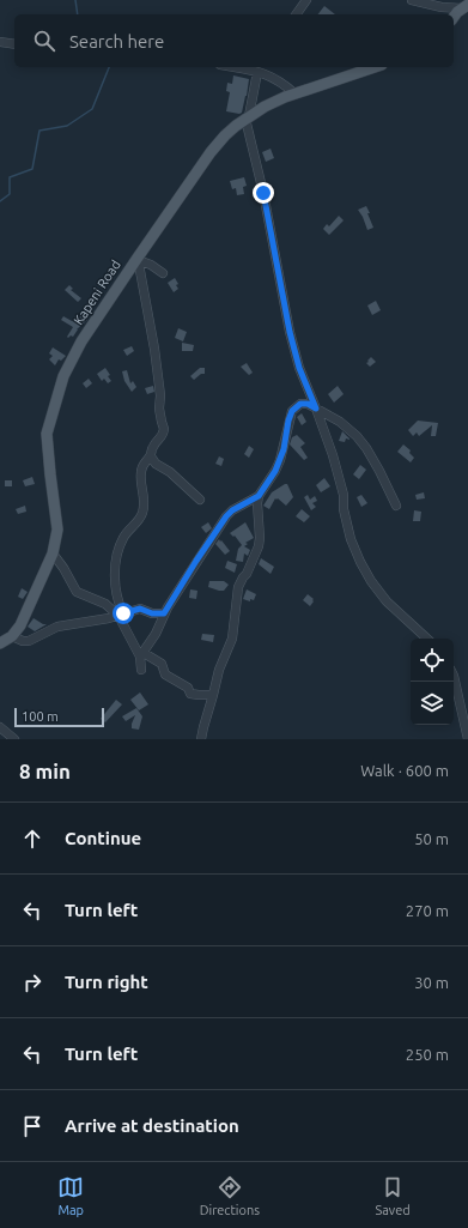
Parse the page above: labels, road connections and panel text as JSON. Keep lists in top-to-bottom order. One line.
{"streets":{"main road":["Kapeni Road"]},"scale_bar":"100 m","page":{"search":"Search here","scale":"100 m","heading":["8 min","Walk · 600 m"],"list":[["Continue","50 m"],["Turn left","270 m"],["Turn right","30 m"],["Turn left","250 m"],"Arrive at destination"],"nav":["Map","Directions","Saved"]}}
